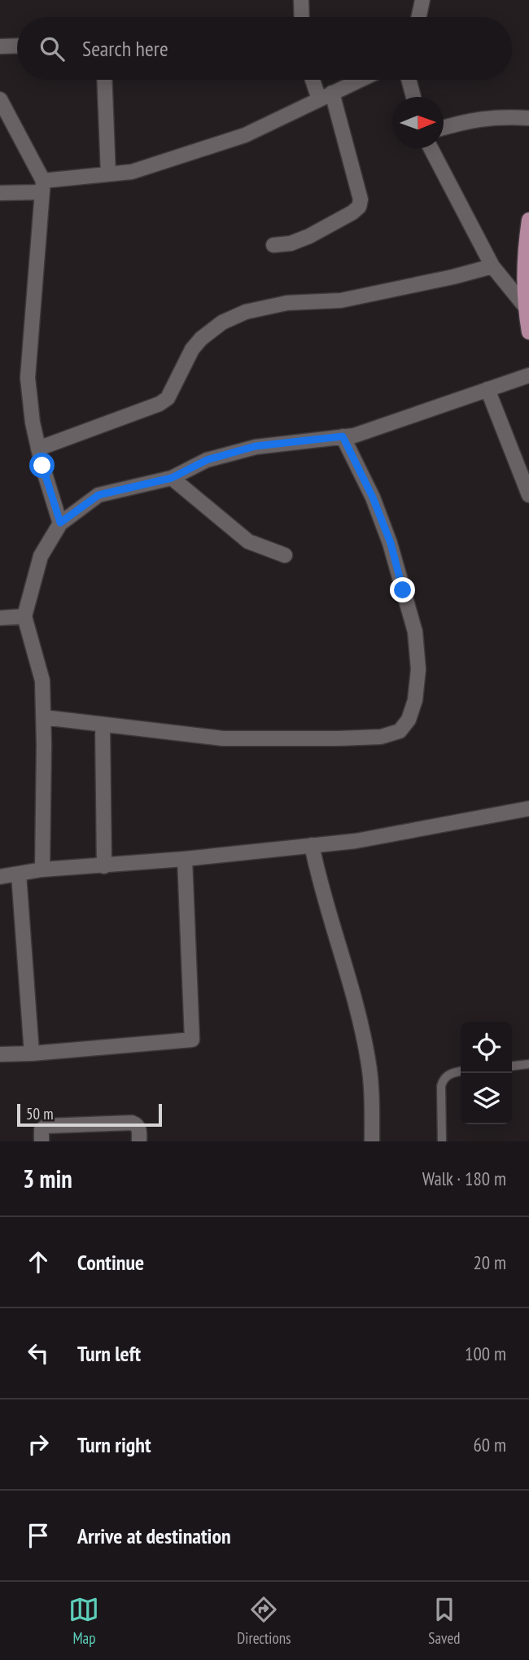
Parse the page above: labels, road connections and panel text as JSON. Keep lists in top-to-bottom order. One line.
{"scale_bar":"50 m","north":"right","page":{"search":"Search here","scale":"50 m","heading":["3 min","Walk · 180 m"],"list":[["Continue","20 m"],["Turn left","100 m"],["Turn right","60 m"],"Arrive at destination"],"nav":["Map","Directions","Saved"]}}
